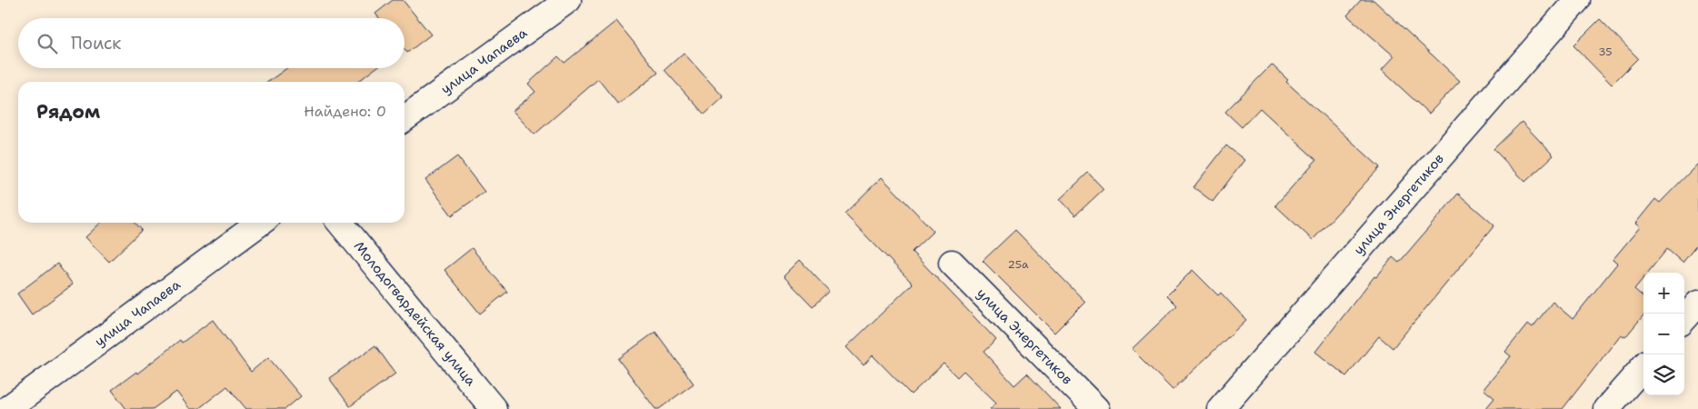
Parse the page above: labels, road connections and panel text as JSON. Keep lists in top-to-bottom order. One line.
{"streets":{"street":["улица Чапаева","улица Энергетиков","Молодогвардейская улица"]},"house_numbers":["35","25а"],"page":{"search":"Поиск","heading":["Рядом","Найдено: 0"],"map_buttons":["+","−"]}}
